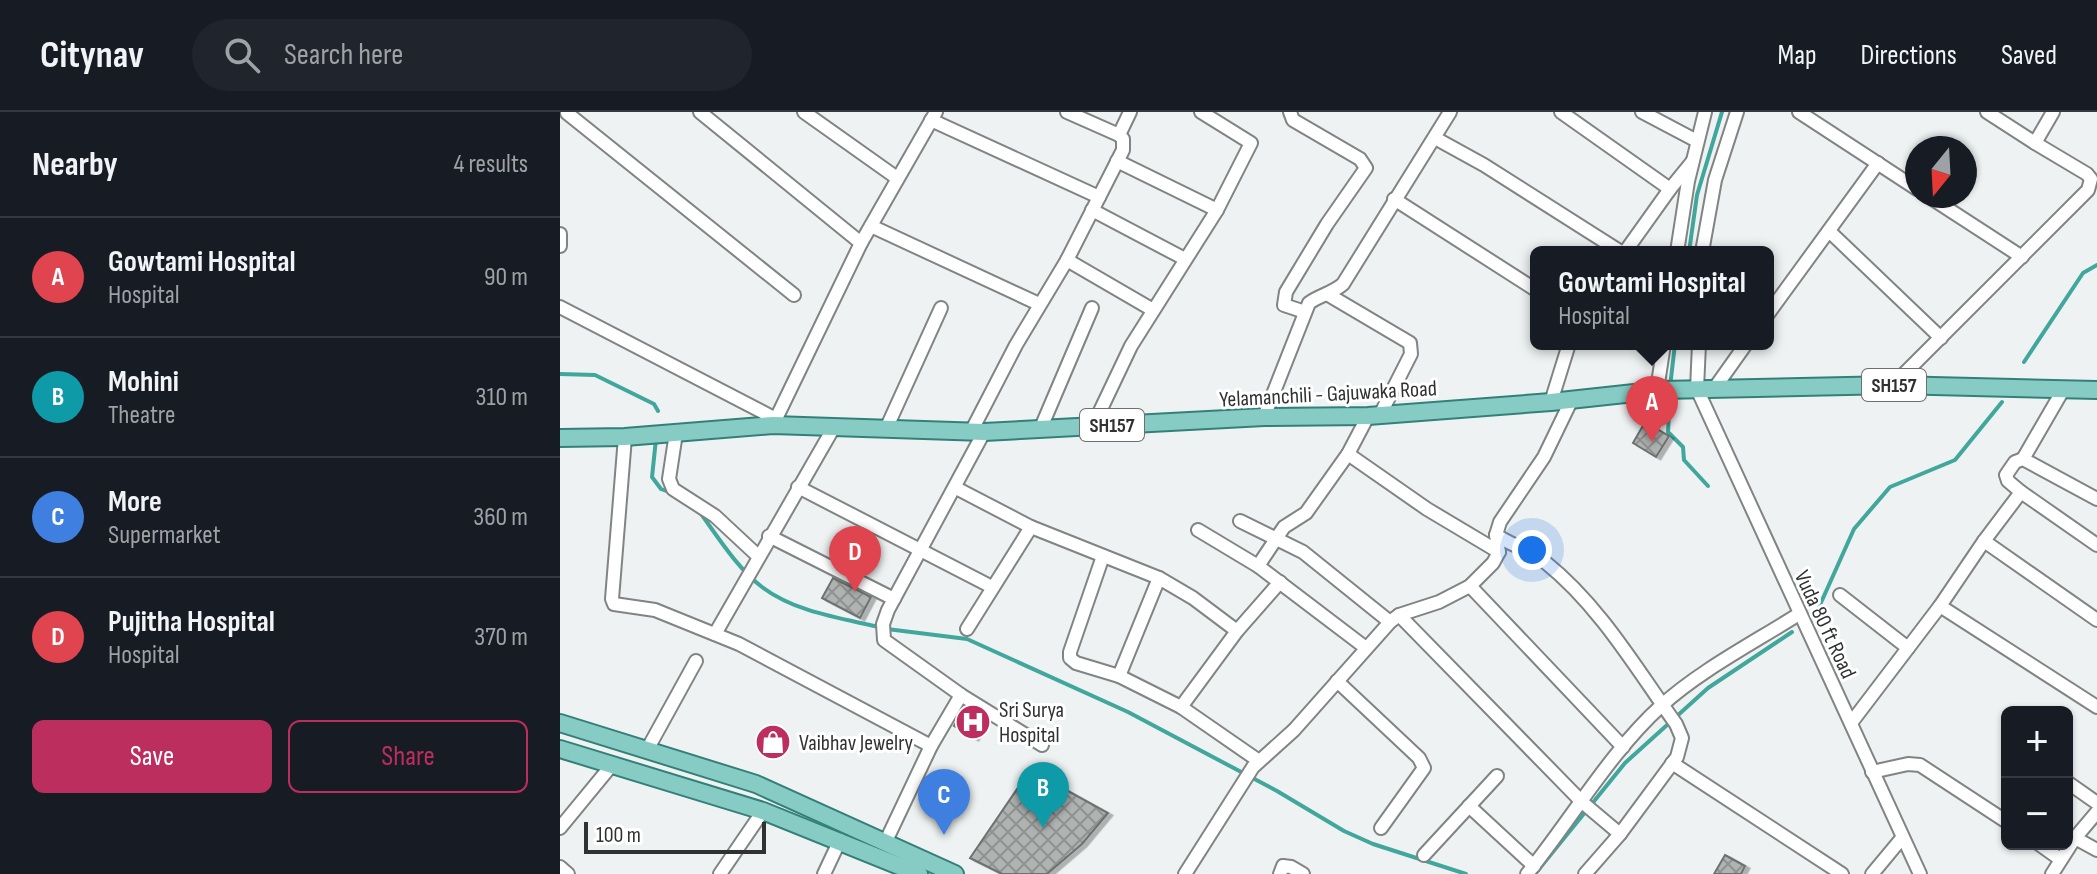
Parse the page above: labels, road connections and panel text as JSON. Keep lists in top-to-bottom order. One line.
{"streets":{"main road":["SH157","Yelamanchili - Gajuwaka Road"],"street":["Vuda 80 ft Road"]},"crossings":[["Yelamanchili - Gajuwaka Road","Vuda 80 ft Road"]],"places":{"hospital":["Sri Surya Hospital"],"shop":["Vaibhav Jewelry"]},"scale_bar":"100 m","north":"bottom","page":{"header":"Citynav","search":"Search here","nav":["Map","Directions","Saved"],"heading":["Nearby","4 results"],"list":[{"mark":"A","name":"Gowtami Hospital","note":"Hospital","value":"90 m"},{"mark":"B","name":"Mohini","note":"Theatre","value":"310 m"},{"mark":"C","name":"More","note":"Supermarket","value":"360 m"},{"mark":"D","name":"Pujitha Hospital","note":"Hospital","value":"370 m"}],"popup":["Gowtami Hospital","Hospital"],"pins":["A","D","B","C"],"buttons":["Save","Share"],"map_buttons":["+","−"],"scale":"100 m"}}
